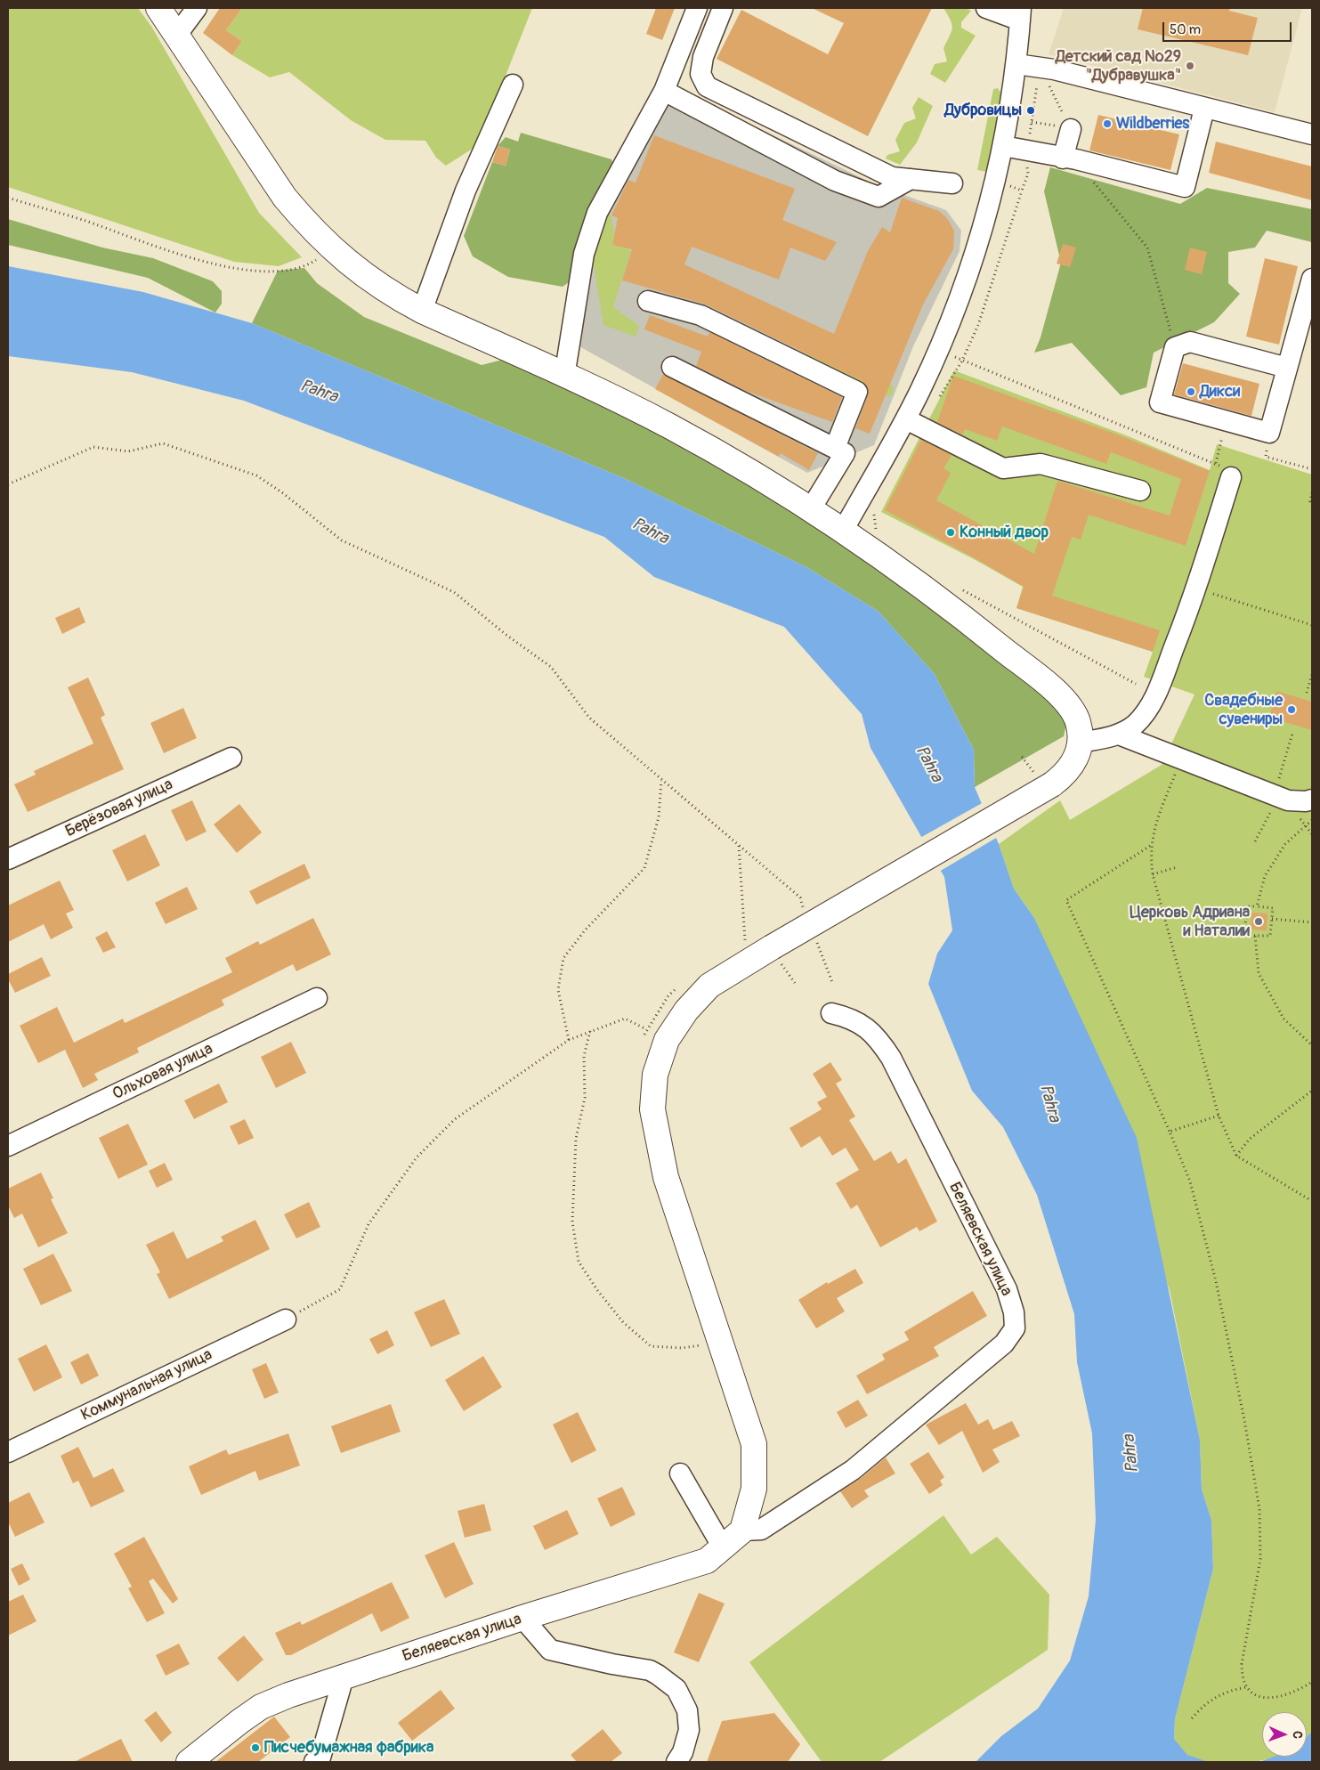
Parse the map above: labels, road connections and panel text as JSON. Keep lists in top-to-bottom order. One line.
{"streets":{"main road":["Беляевская улица"],"street":["Берёзовая улица","Ольховая улица","Коммунальная улица"]},"water":["Pahra"],"places":["Детский сад №29 \"Дубравушка\"","Дубровицы","Wildberries","Дикси","Конный двор","Свадебные сувениры","Церковь Адриана и Наталии","Писчебумажная фабрика"],"scale_bar":"50 m","north":"right"}
